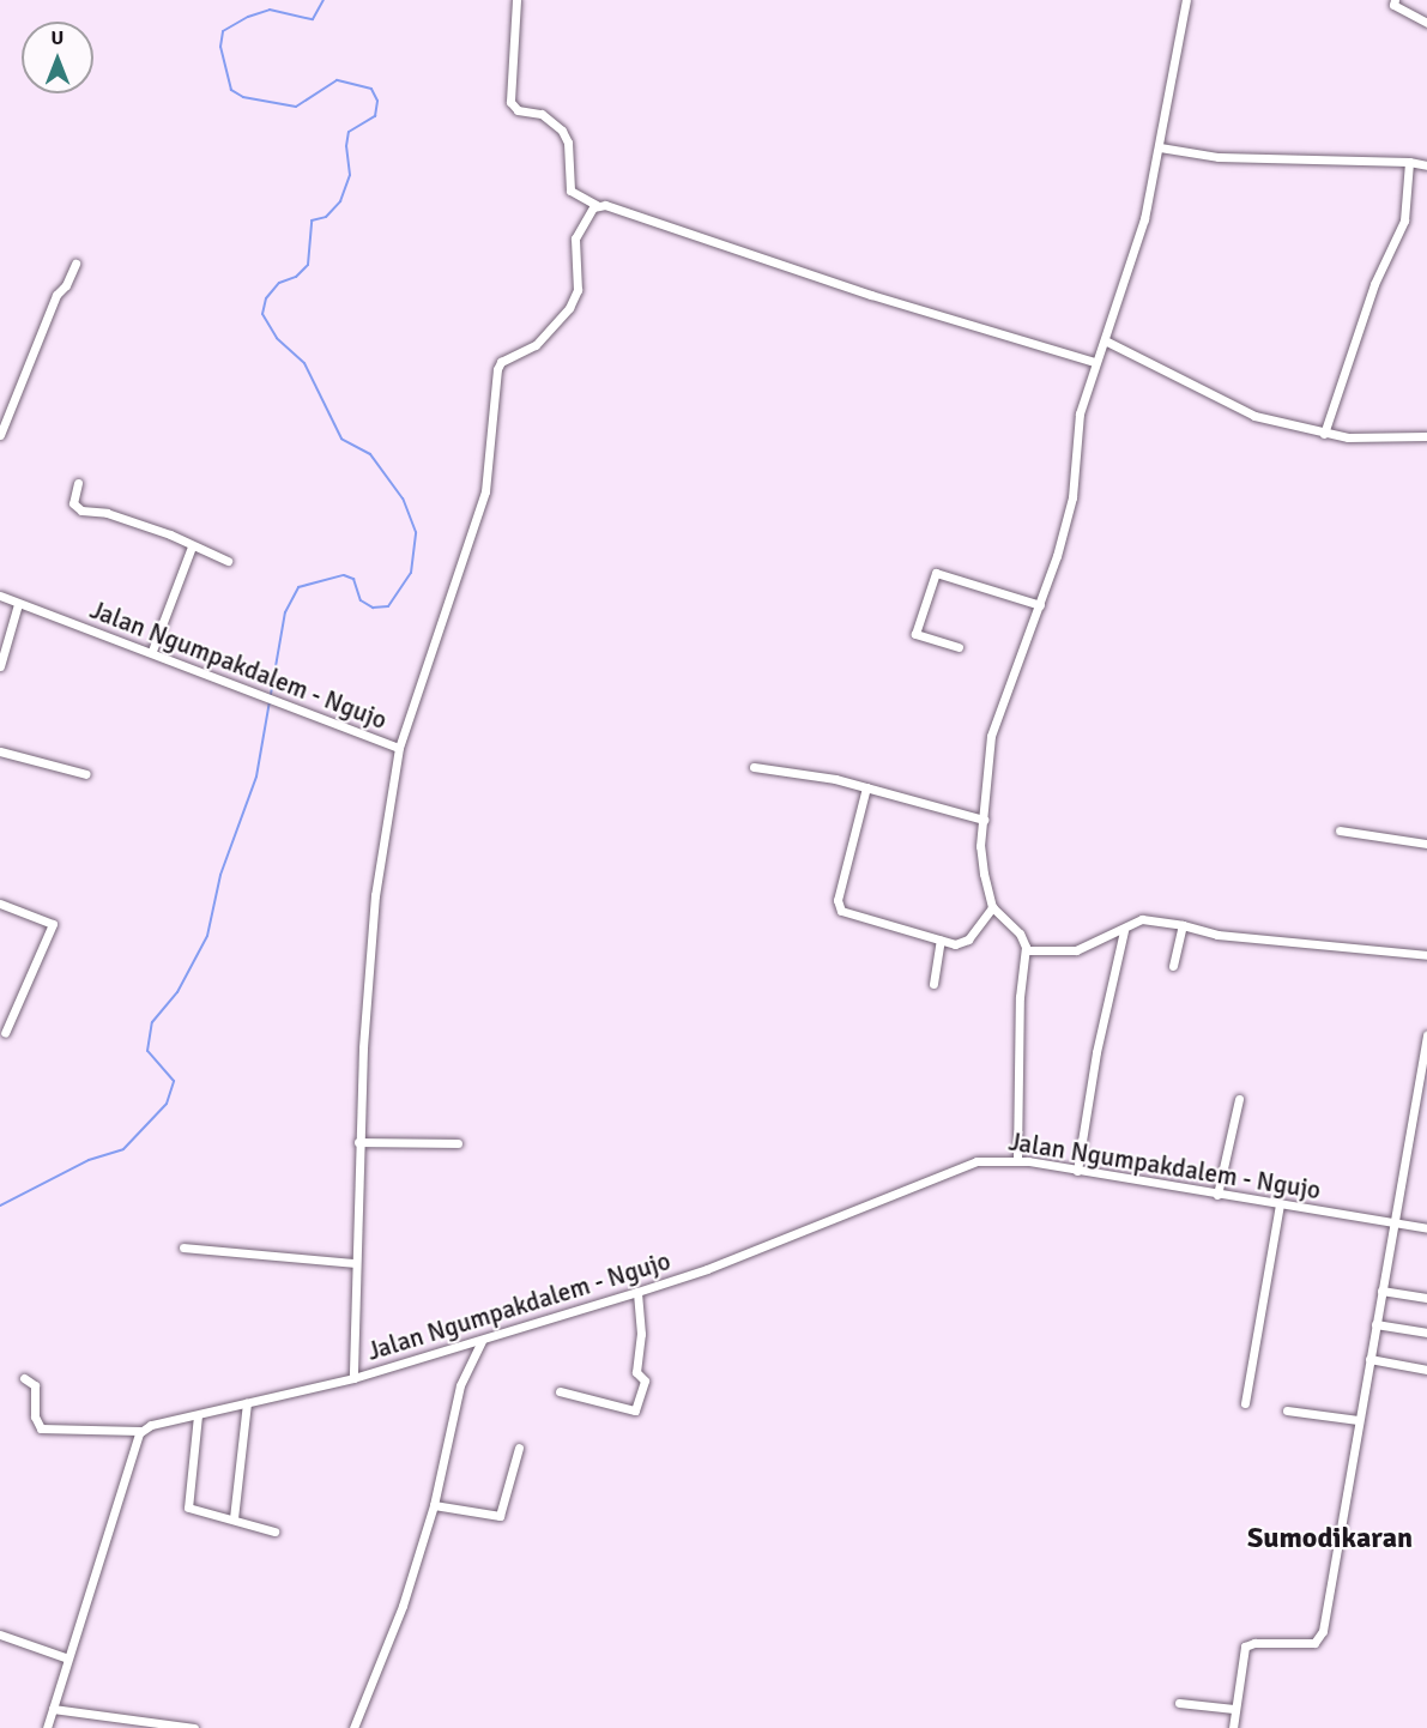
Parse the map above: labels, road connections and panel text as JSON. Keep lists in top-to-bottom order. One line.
{"streets":{"street":["Jalan Ngumpakdalem - Ngujo"]},"districts":["Sumodikaran"],"north":"top"}
